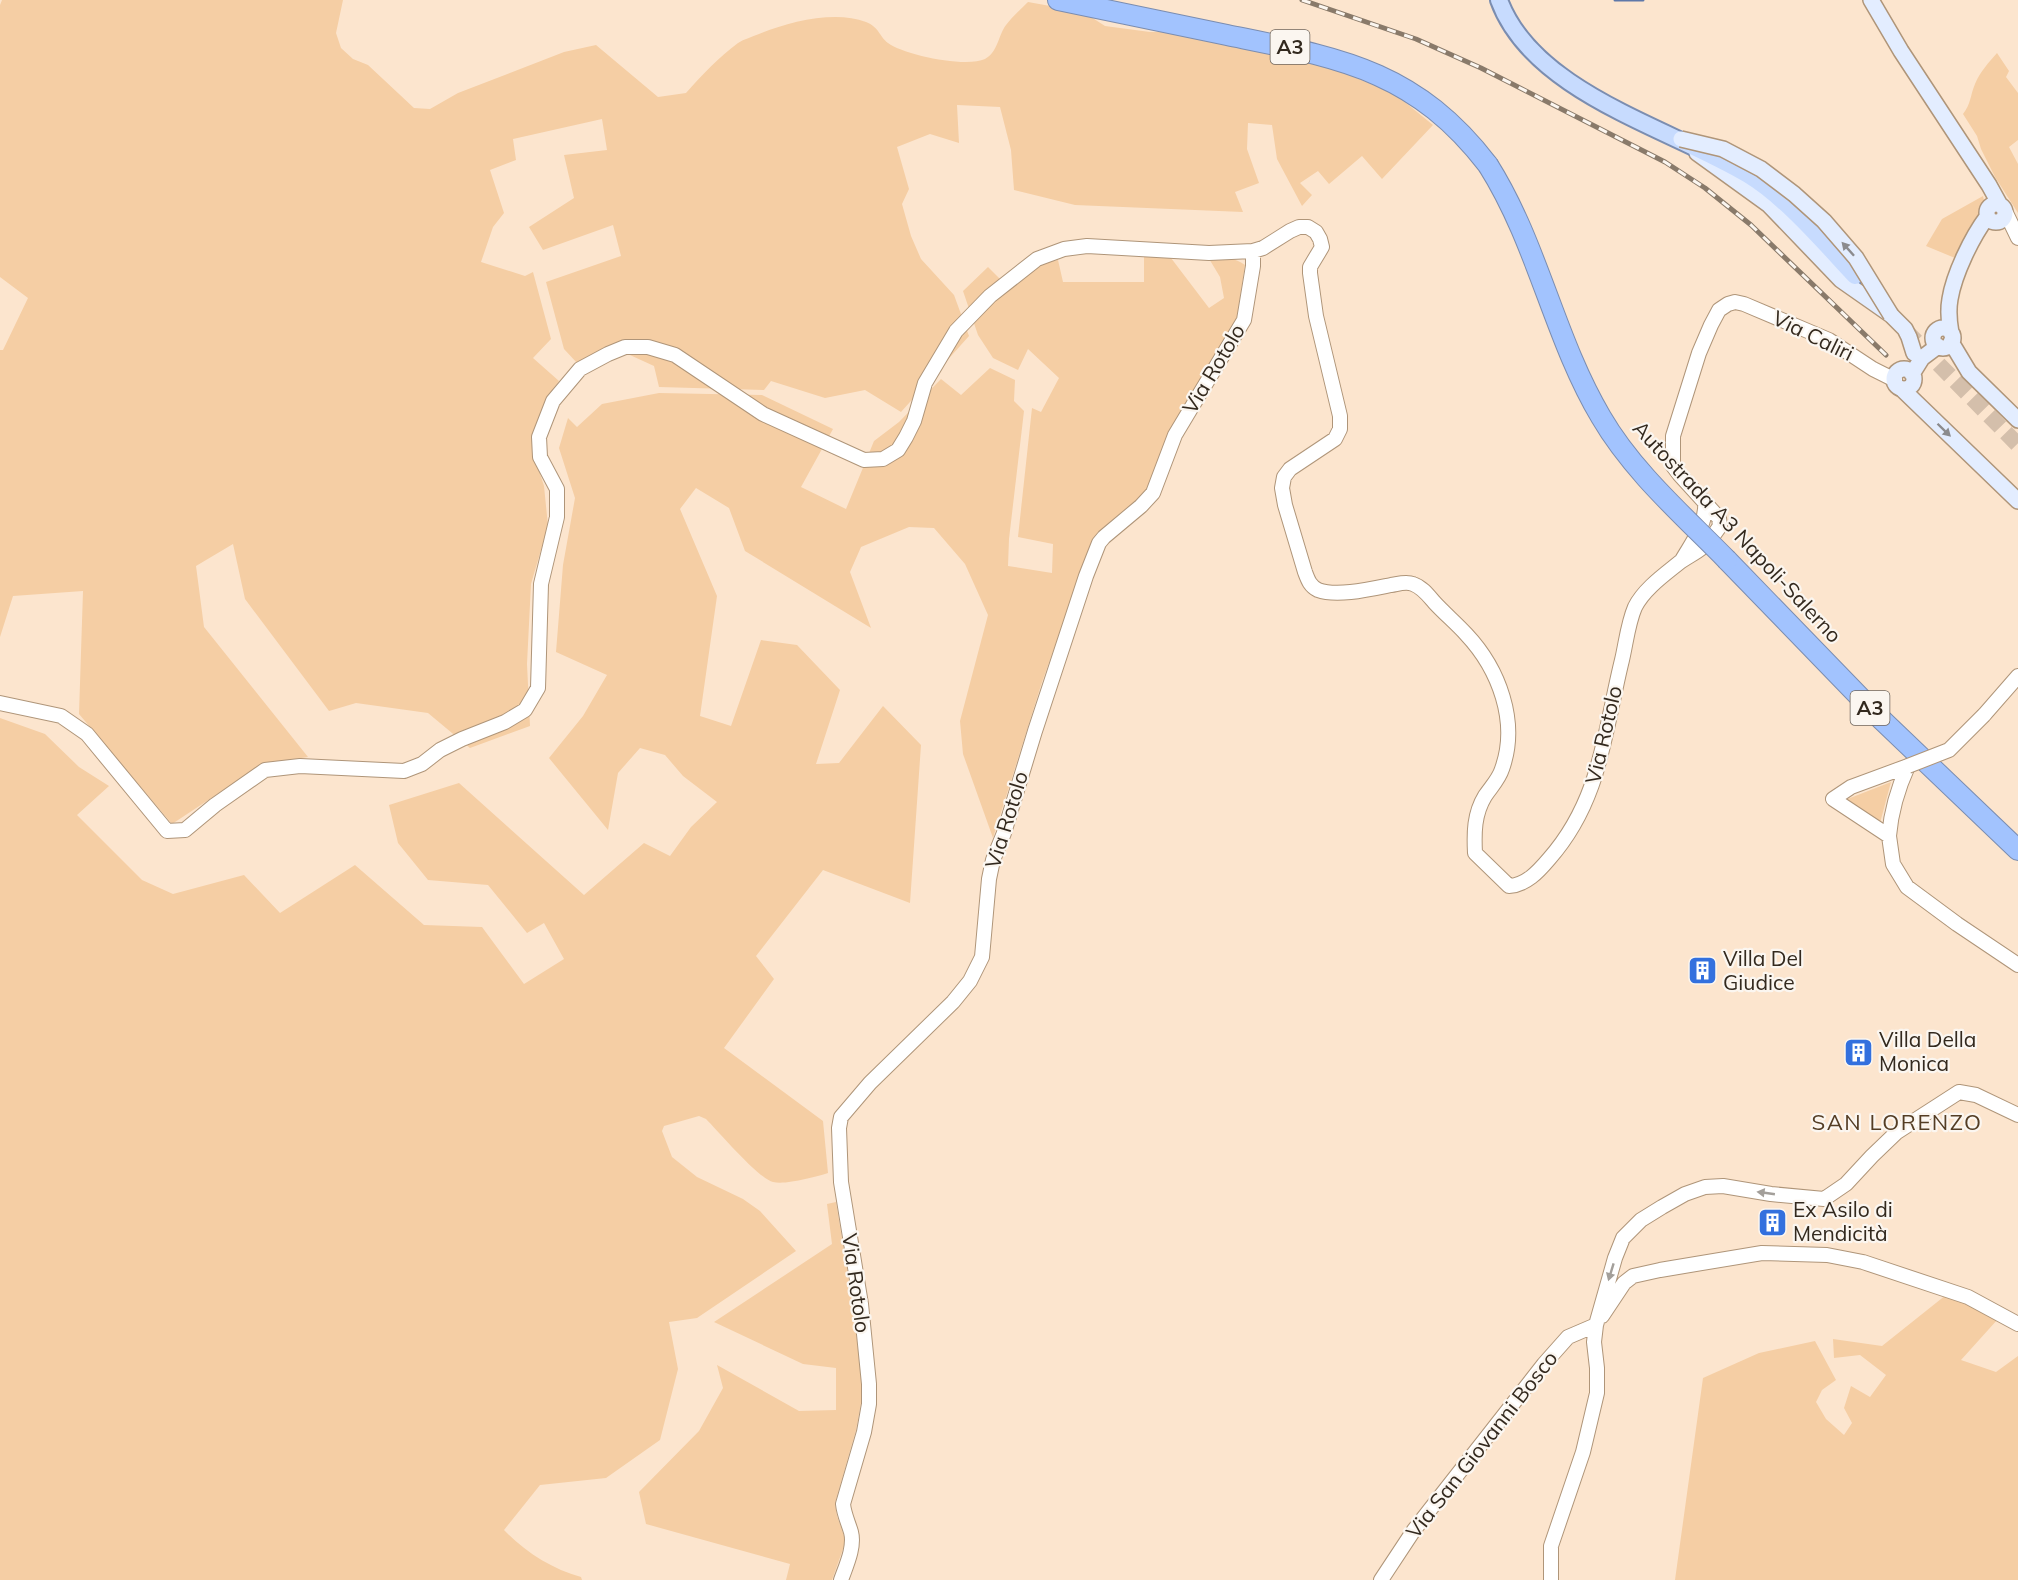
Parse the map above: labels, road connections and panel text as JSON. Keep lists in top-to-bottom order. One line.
{"streets":{"highway":["A3","Autostrada A3 Napoli-Salerno"],"street":["Via Caliri","Via Rotolo","Via San Giovanni Bosco"]},"crossings":[["Via Caliri","Via Rotolo"]],"districts":["SAN LORENZO"],"places":{"building":["Villa Del Giudice","Villa Della Monica","Ex Asilo di Mendicità"]}}
